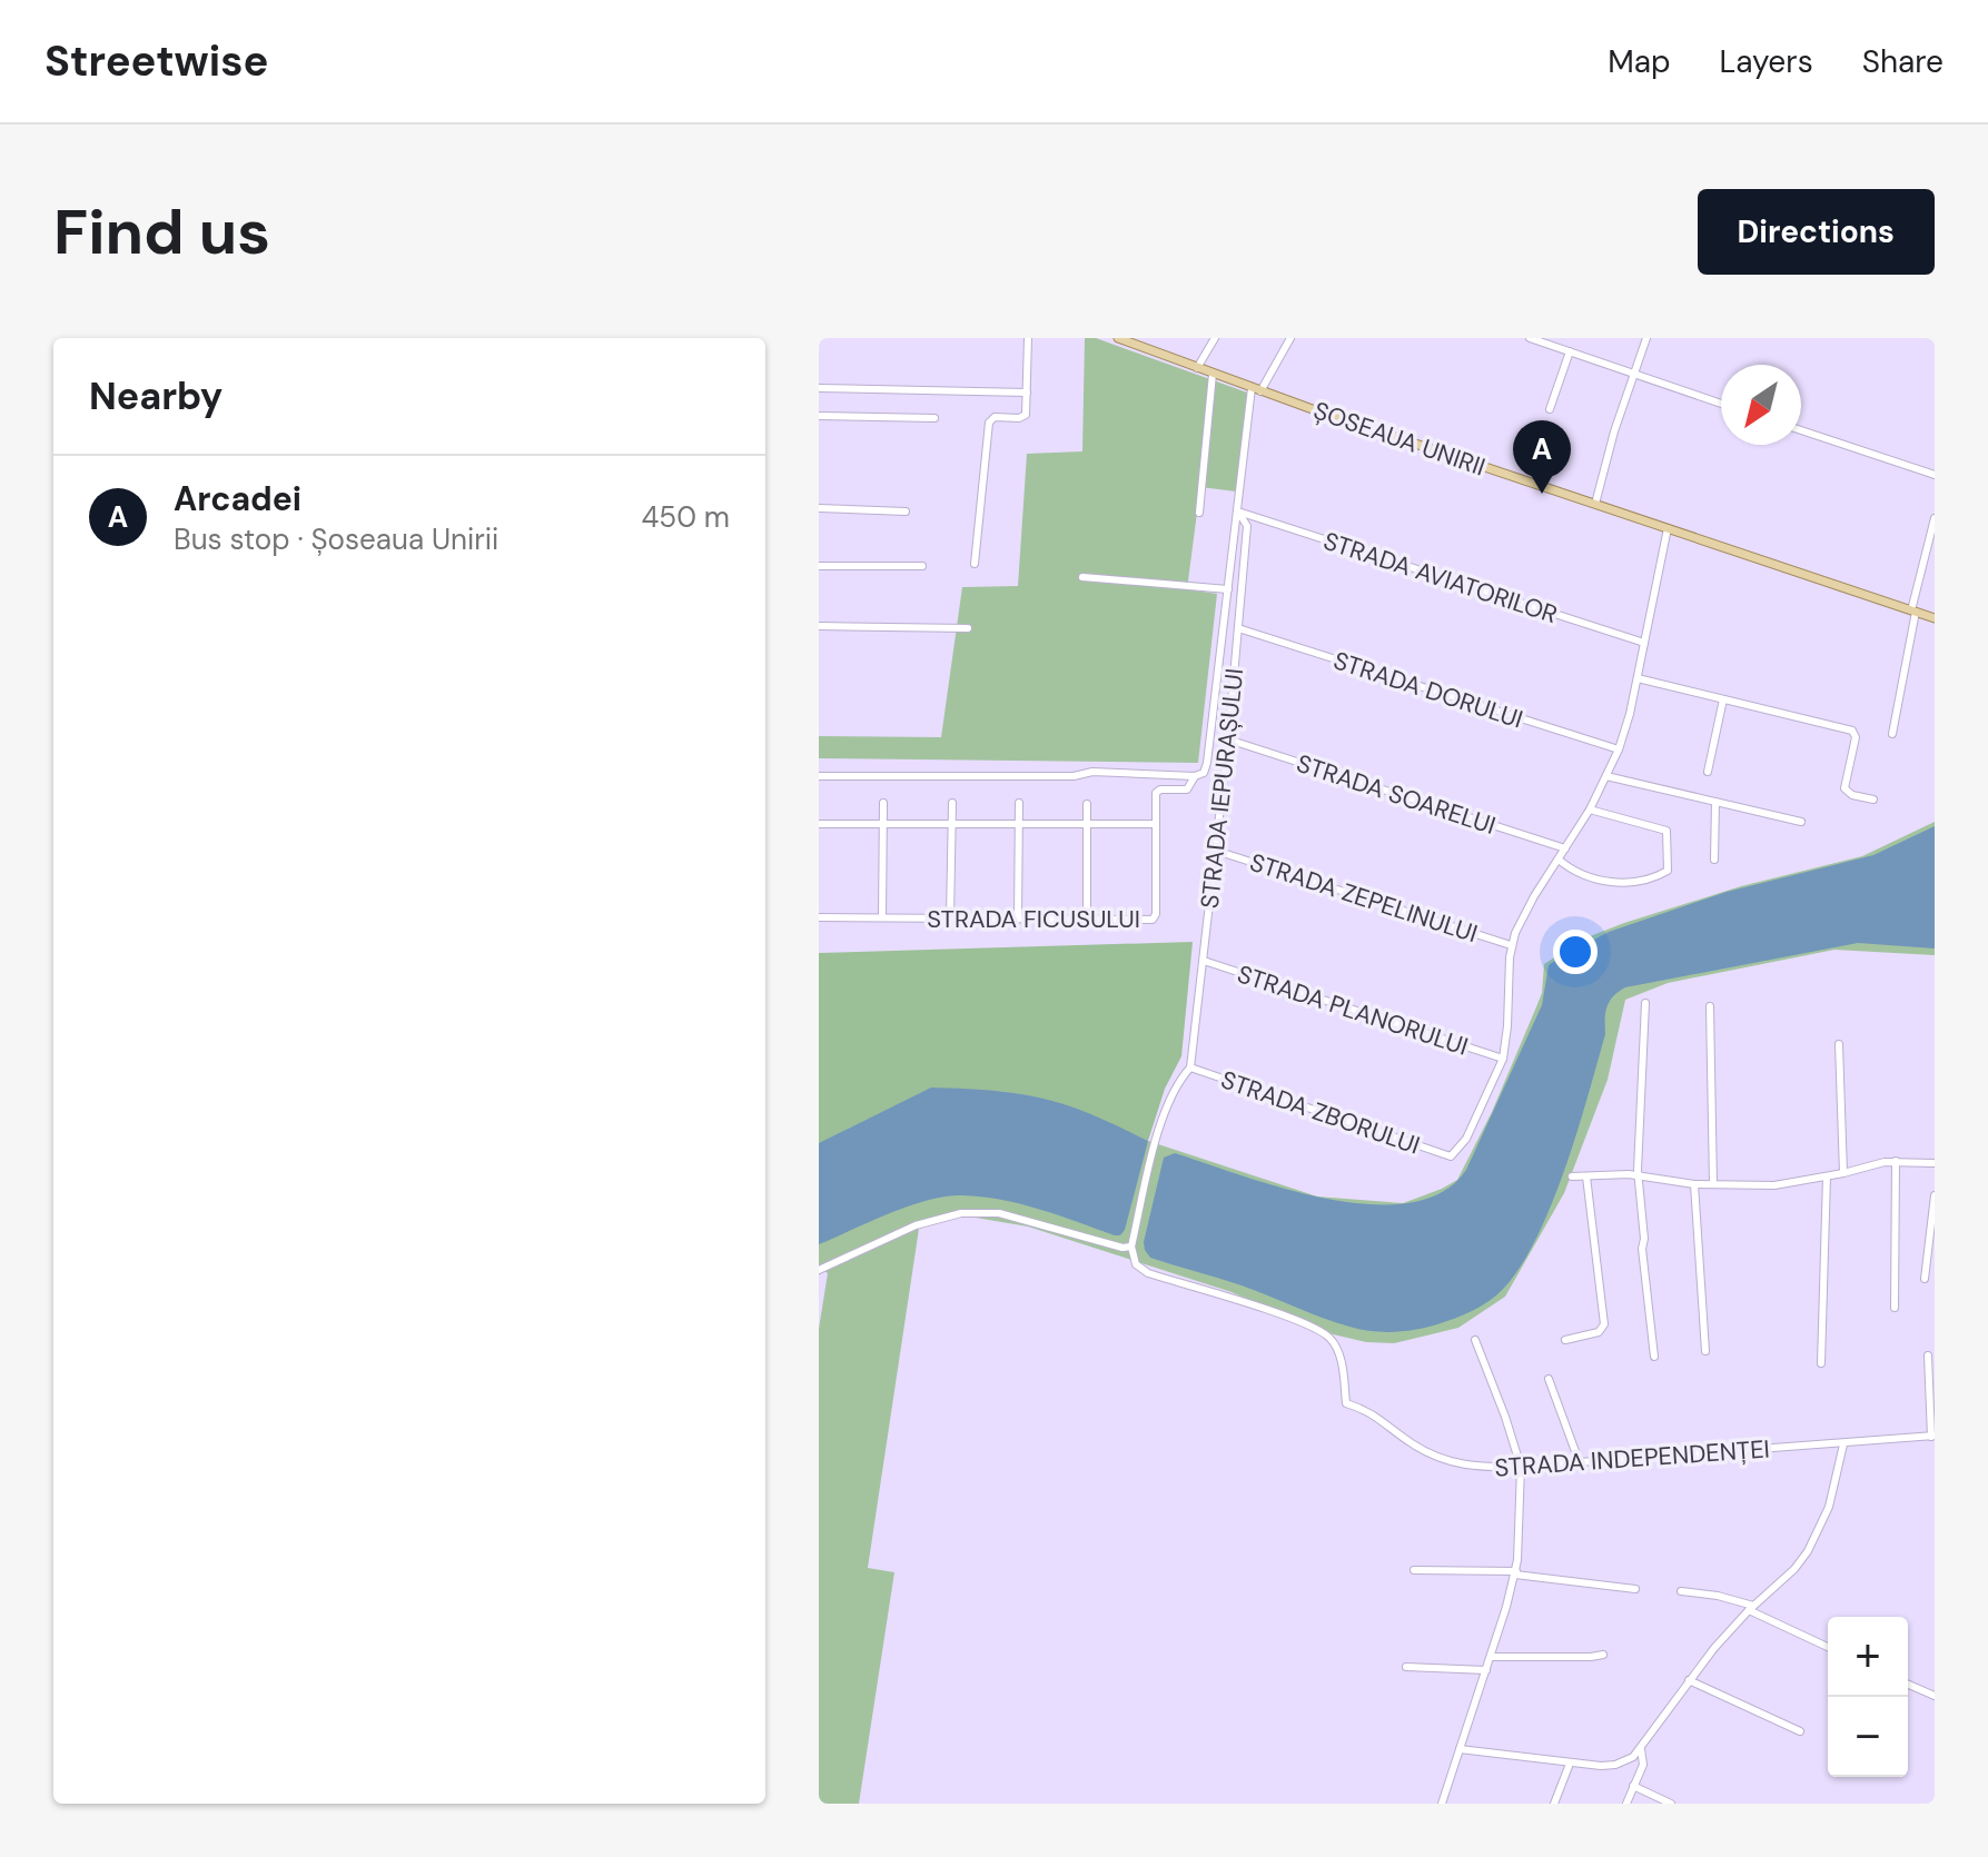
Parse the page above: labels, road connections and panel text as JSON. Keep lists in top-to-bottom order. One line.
{"streets":{"main road":["ȘOSEAUA UNIRII"],"street":["STRADA AVIATORILOR","STRADA DORULUI","STRADA IEPURAȘULUI","STRADA SOARELUI","STRADA ZEPELINULUI","STRADA FICUSULUI","STRADA PLANORULUI","STRADA ZBORULUI","STRADA INDEPENDENȚEI"]},"crossings":[["ȘOSEAUA UNIRII","STRADA IEPURAȘULUI"],["STRADA AVIATORILOR","STRADA IEPURAȘULUI"],["STRADA DORULUI","STRADA IEPURAȘULUI"],["STRADA IEPURAȘULUI","STRADA SOARELUI"],["STRADA IEPURAȘULUI","STRADA ZEPELINULUI"],["STRADA IEPURAȘULUI","STRADA FICUSULUI"],["STRADA IEPURAȘULUI","STRADA PLANORULUI"],["STRADA IEPURAȘULUI","STRADA ZBORULUI"],["STRADA PLANORULUI","STRADA ZBORULUI"]],"north":"bottom left","page":{"header":"Streetwise","nav":["Map","Layers","Share"],"buttons":"Directions","title":"Find us","heading":"Nearby","pins":"A","list":[{"mark":"A","name":"Arcadei","note":"Bus stop · Șoseaua Unirii","value":"450 m"}],"map_buttons":["+","−"]}}
